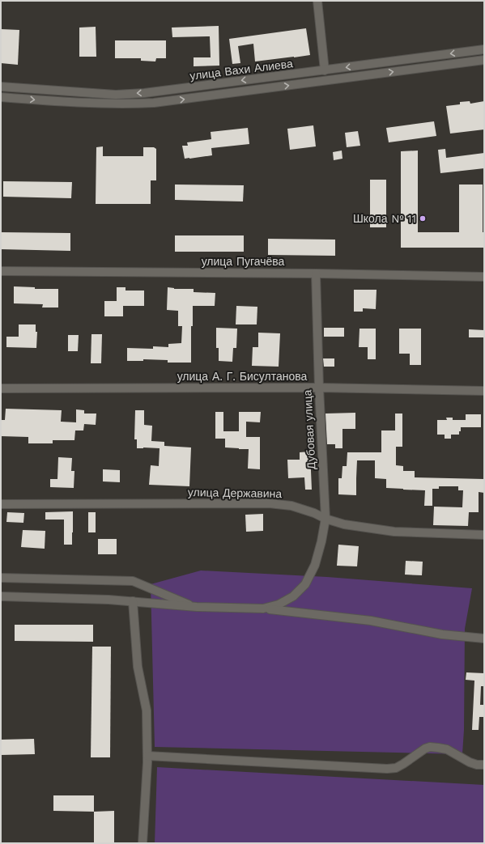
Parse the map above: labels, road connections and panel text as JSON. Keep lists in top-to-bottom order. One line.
{"streets":{"street":["улица Вахи Алиева","улица Пугачёва","улица А. Г. Бисултанова","Дубовая улица","улица Державина"]},"crossings":[["улица Пугачёва","Дубовая улица"],["улица А. Г. Бисултанова","Дубовая улица"],["Дубовая улица","улица Державина"]],"places":["Школа № 11"]}
